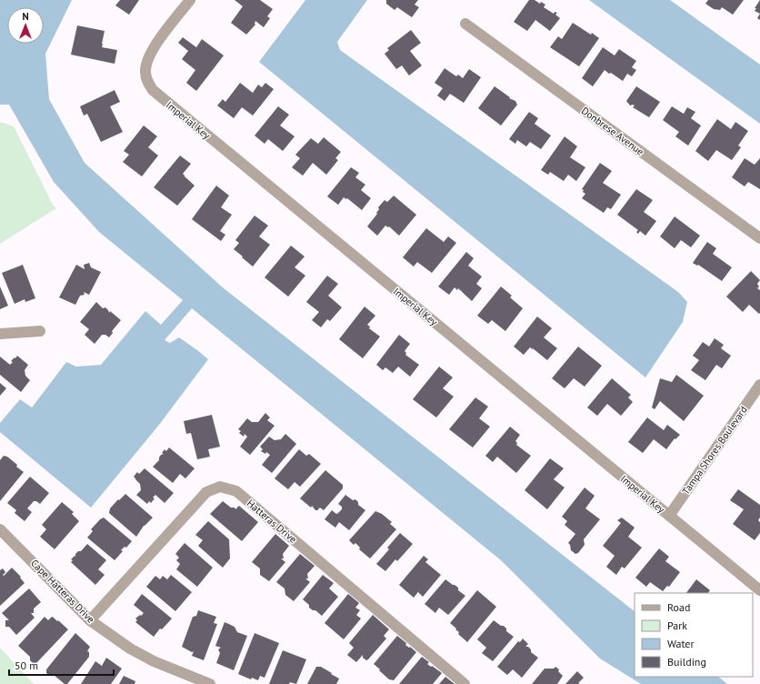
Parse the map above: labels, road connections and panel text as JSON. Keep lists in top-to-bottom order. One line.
{"streets":{"street":["Imperial Key","Donbrese Avenue","Tampa Shores Boulevard","Hatteras Drive","Cape Hatteras Drive"]},"crossings":[["Imperial Key","Tampa Shores Boulevard"],["Hatteras Drive","Cape Hatteras Drive"]],"legend":["Road","Park","Water","Building"],"scale_bar":"50 m","north":"top"}
